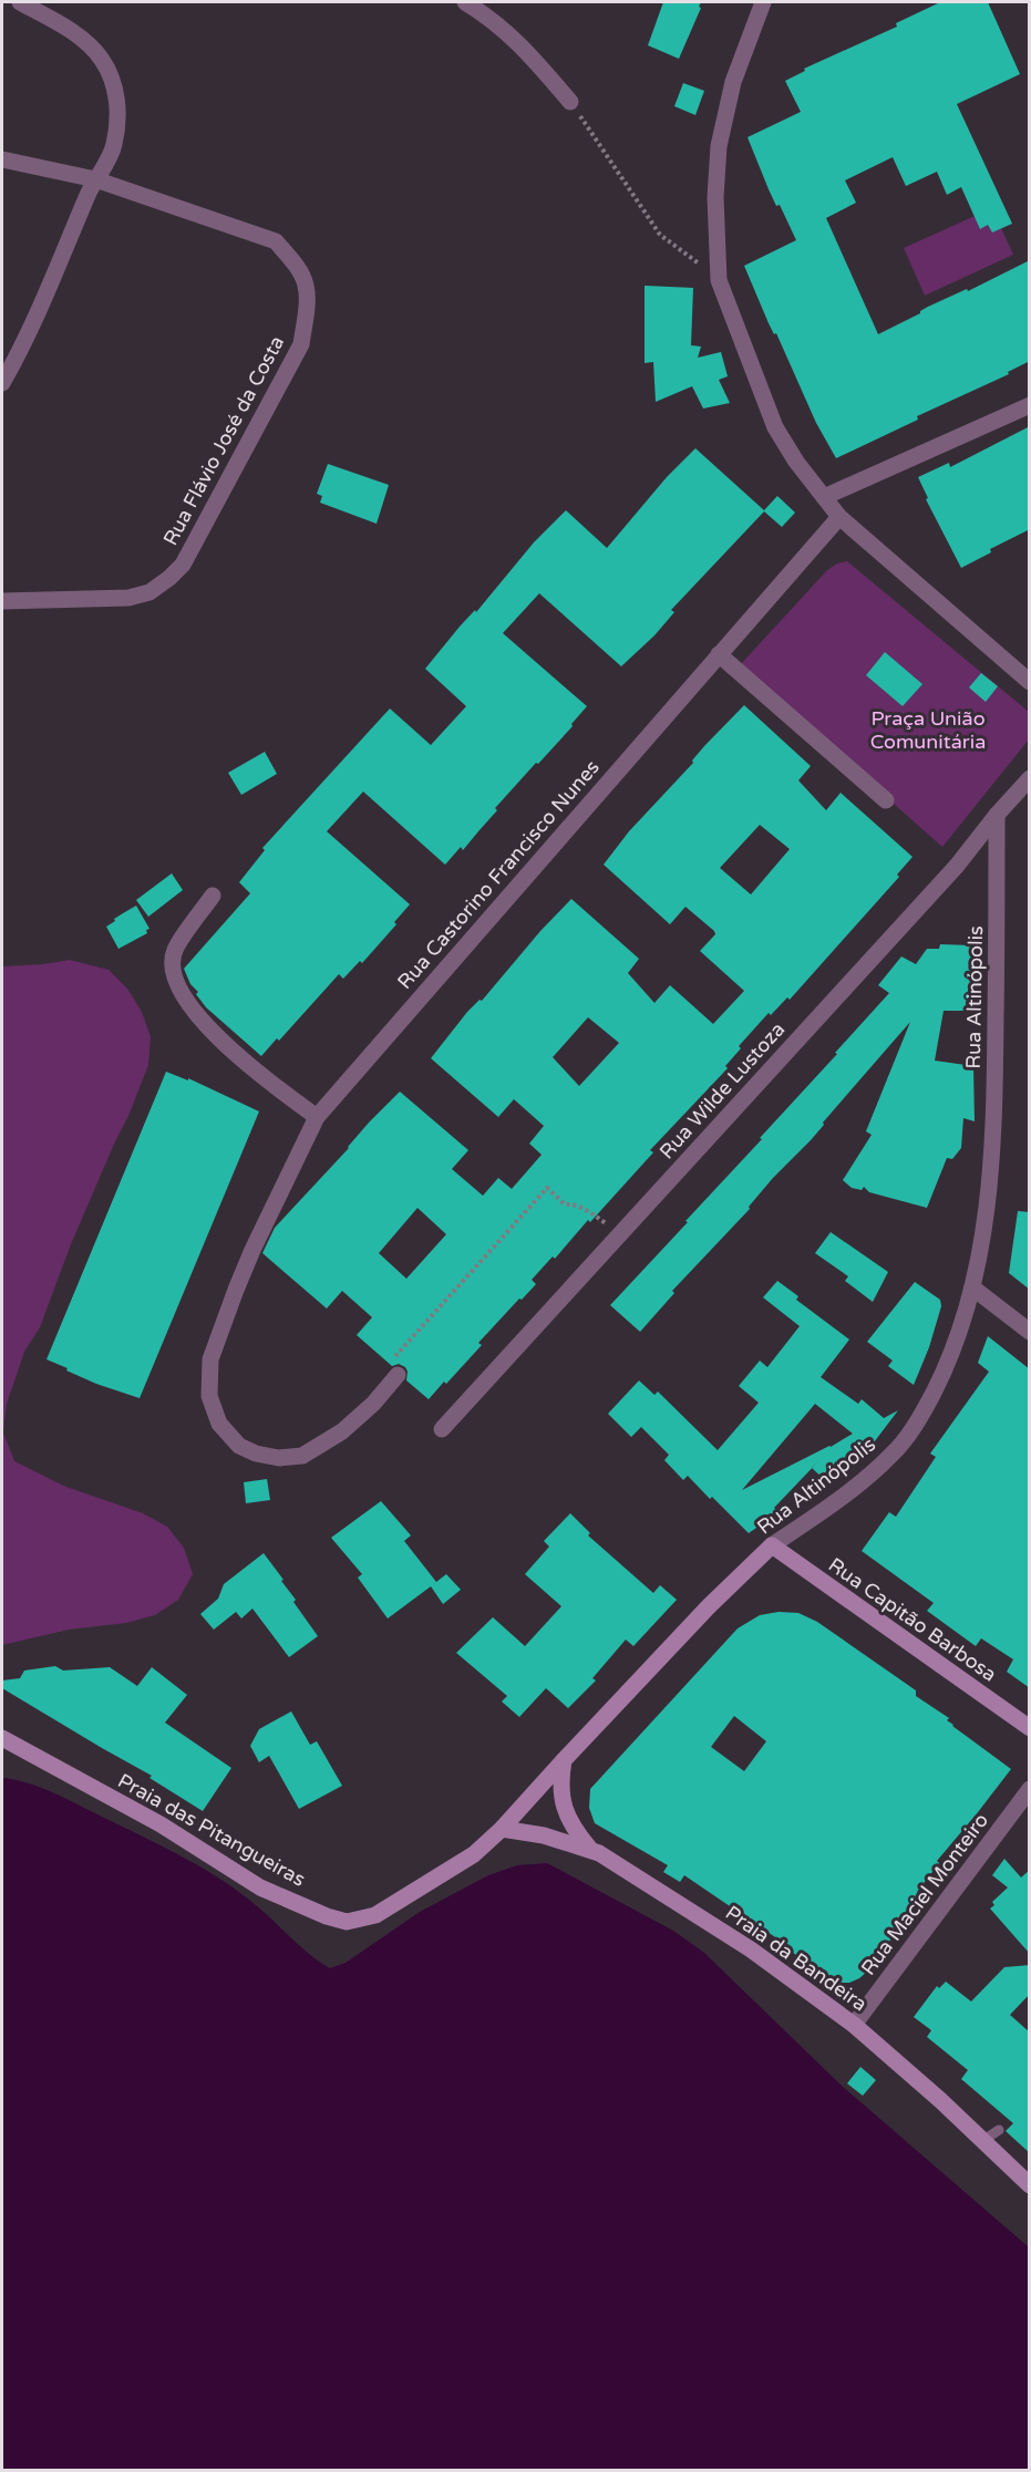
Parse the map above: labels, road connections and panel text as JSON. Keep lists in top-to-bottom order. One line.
{"streets":{"main road":["Rua Altinópolis","Rua Capitão Barbosa","Praia das Pitangueiras","Praia da Bandeira"],"street":["Rua Flávio José da Costa","Rua Castorino Francisco Nunes","Rua Wilde Lustoza","Rua Maciel Monteiro"]},"crossings":[["Rua Altinópolis","Rua Wilde Lustoza"],["Rua Altinópolis","Rua Capitão Barbosa"],["Rua Altinópolis","Praia das Pitangueiras"],["Rua Altinópolis","Praia da Bandeira"],["Praia das Pitangueiras","Praia da Bandeira"],["Rua Maciel Monteiro","Praia da Bandeira"]],"parks":["Praça União Comunitária"]}
